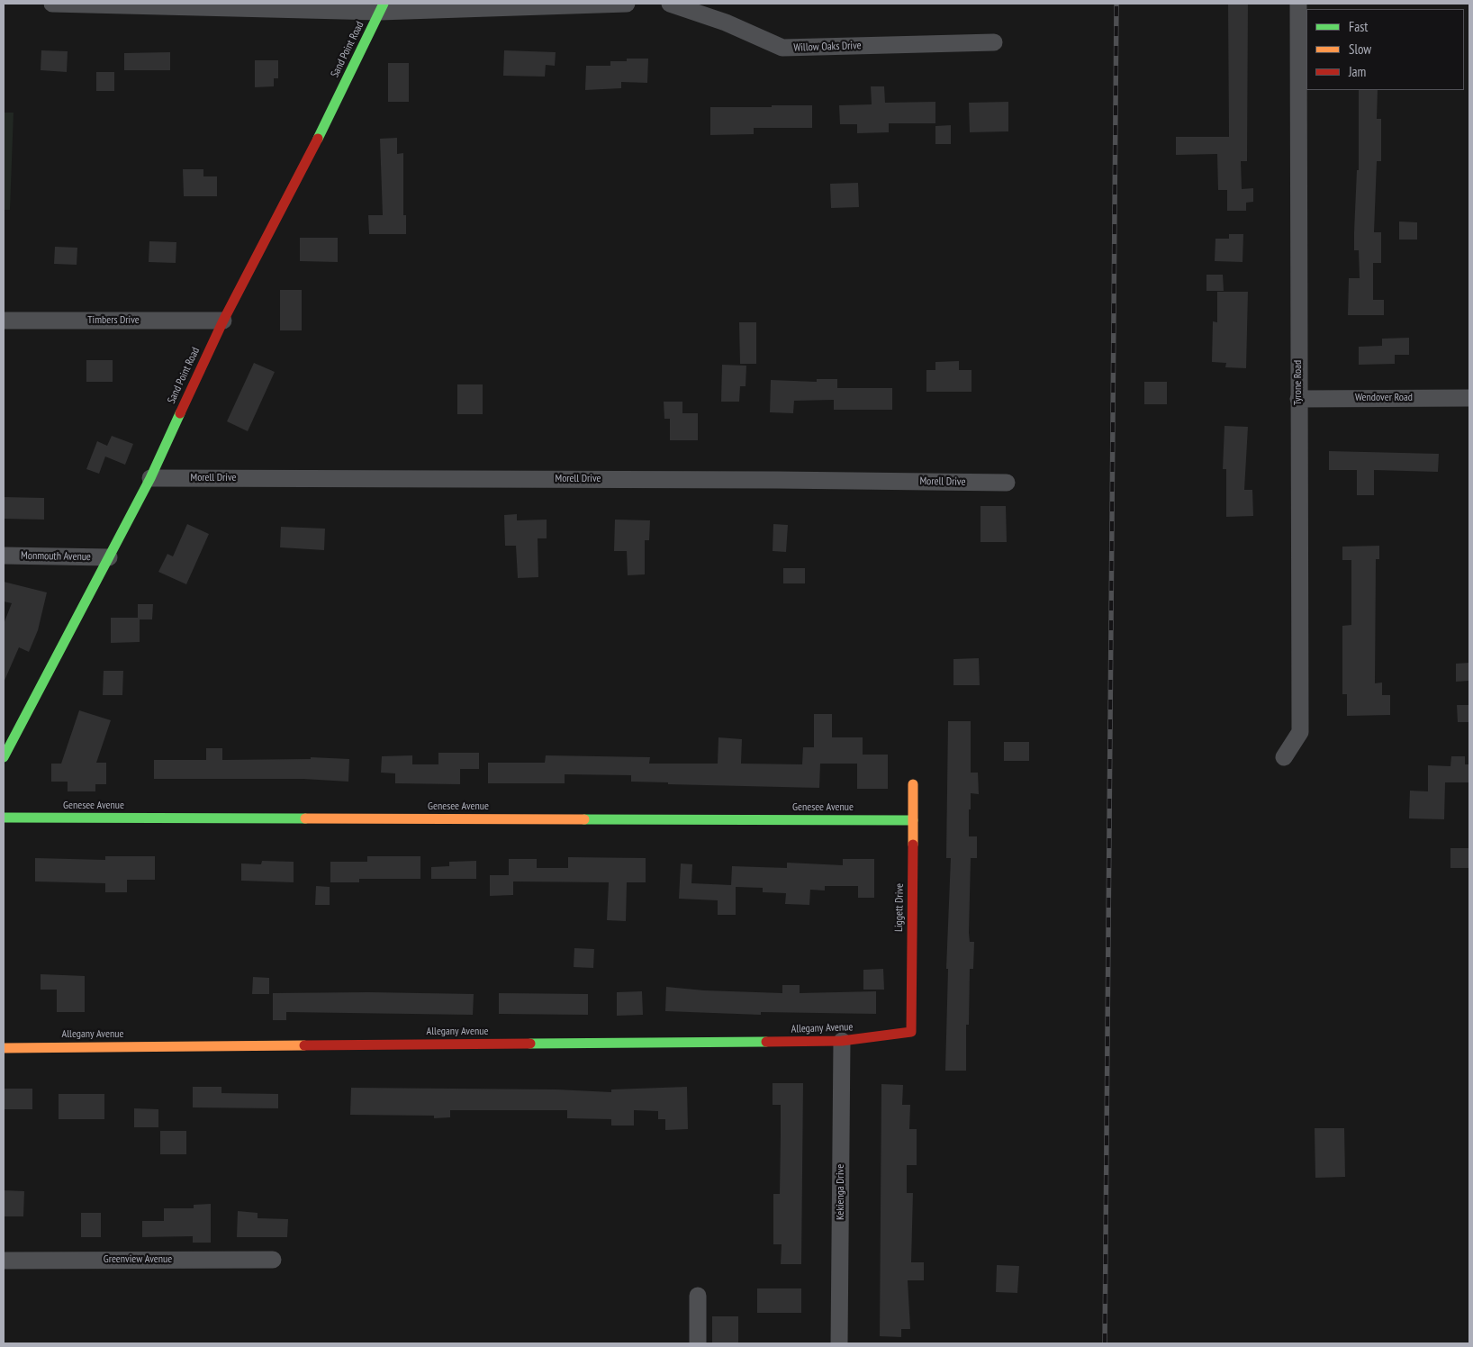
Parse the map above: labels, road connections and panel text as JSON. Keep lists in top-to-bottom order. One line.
{"streets":{"street":["Willow Oaks Drive","Sand Point Road","Timbers Drive","Tyrone Road","Wendover Road","Morell Drive","Monmouth Avenue","Genesee Avenue","Liggett Drive","Allegany Avenue","Kekienga Drive","Greenview Avenue"]},"crossings":[["Sand Point Road","Timbers Drive"],["Sand Point Road","Morell Drive"],["Sand Point Road","Monmouth Avenue"],["Tyrone Road","Wendover Road"],["Genesee Avenue","Liggett Drive"],["Liggett Drive","Allegany Avenue"],["Allegany Avenue","Kekienga Drive"]],"legend":["Fast","Slow","Jam"]}
